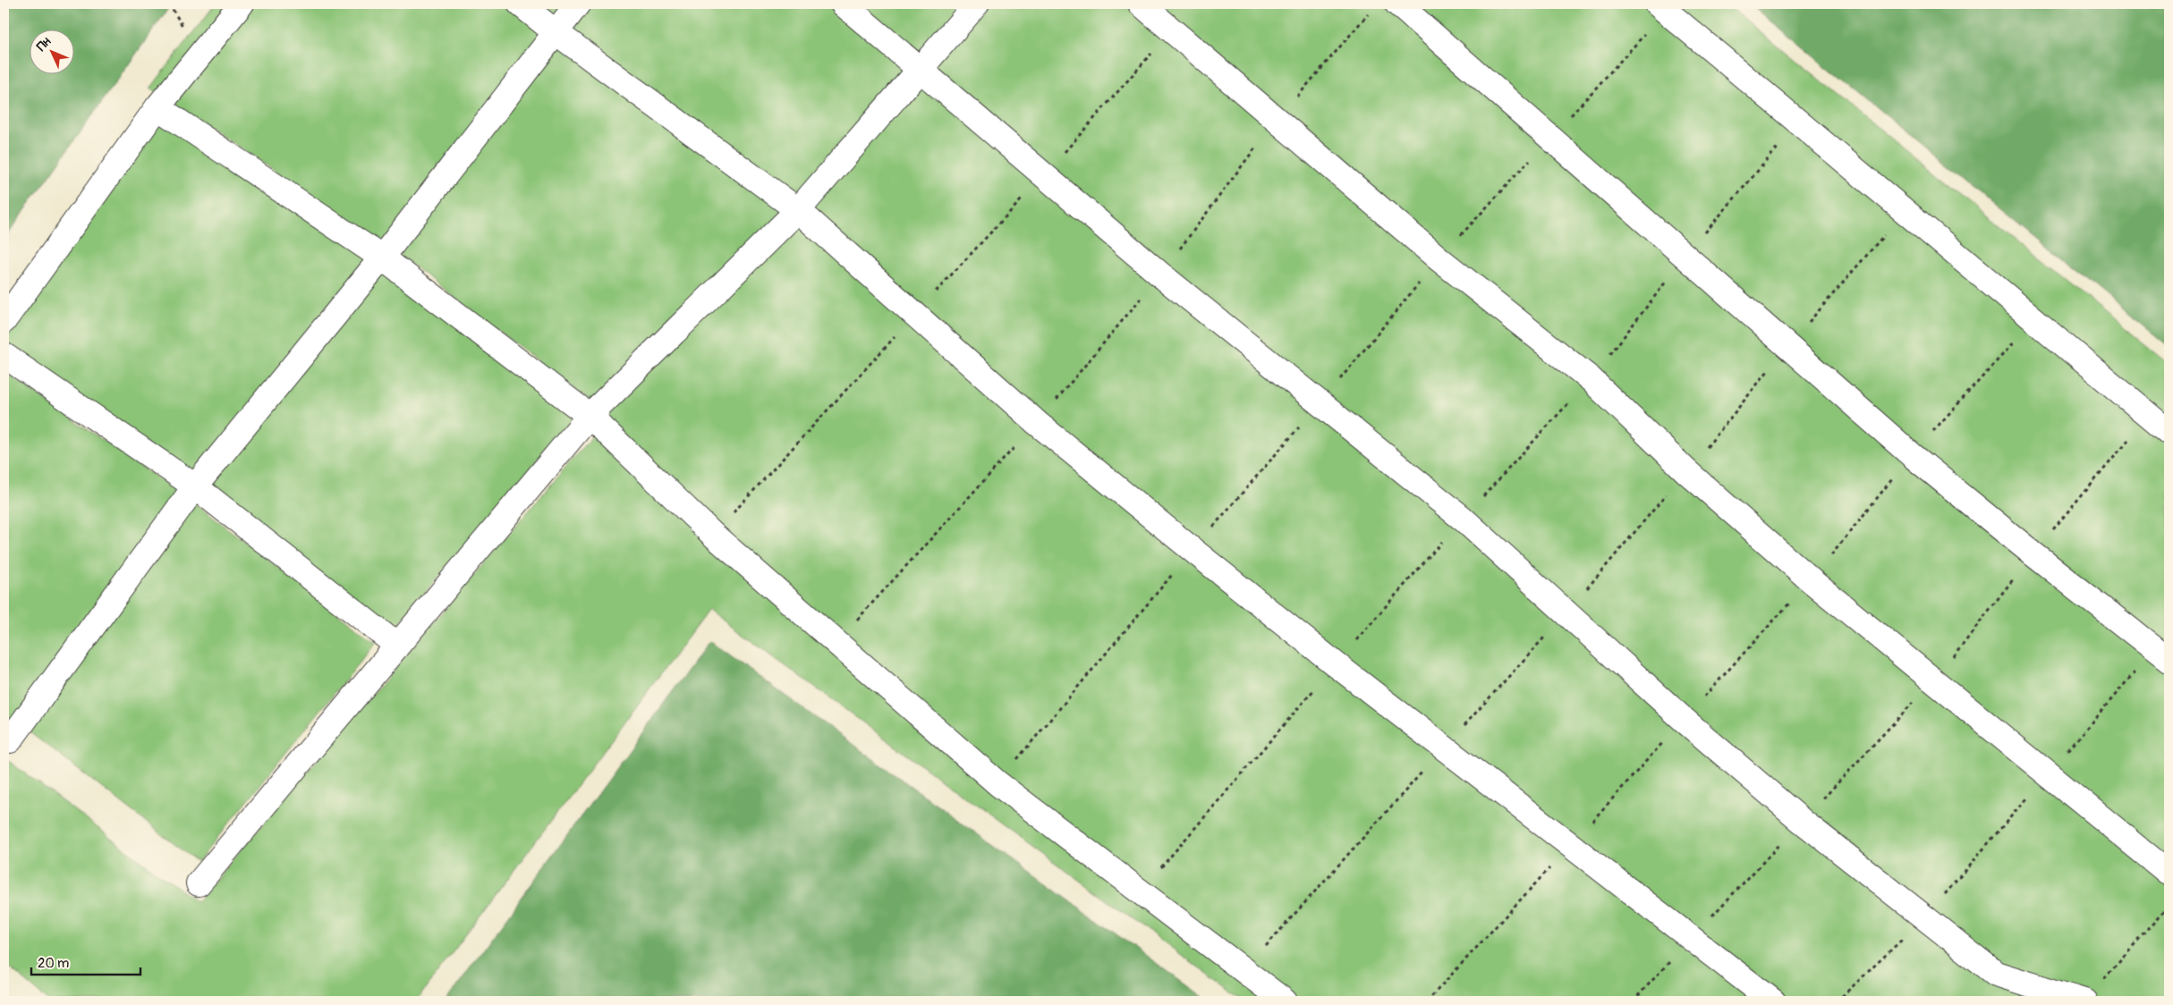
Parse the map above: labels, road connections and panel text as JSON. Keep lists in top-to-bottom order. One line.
{"scale_bar":"20 m","north":"top left"}
